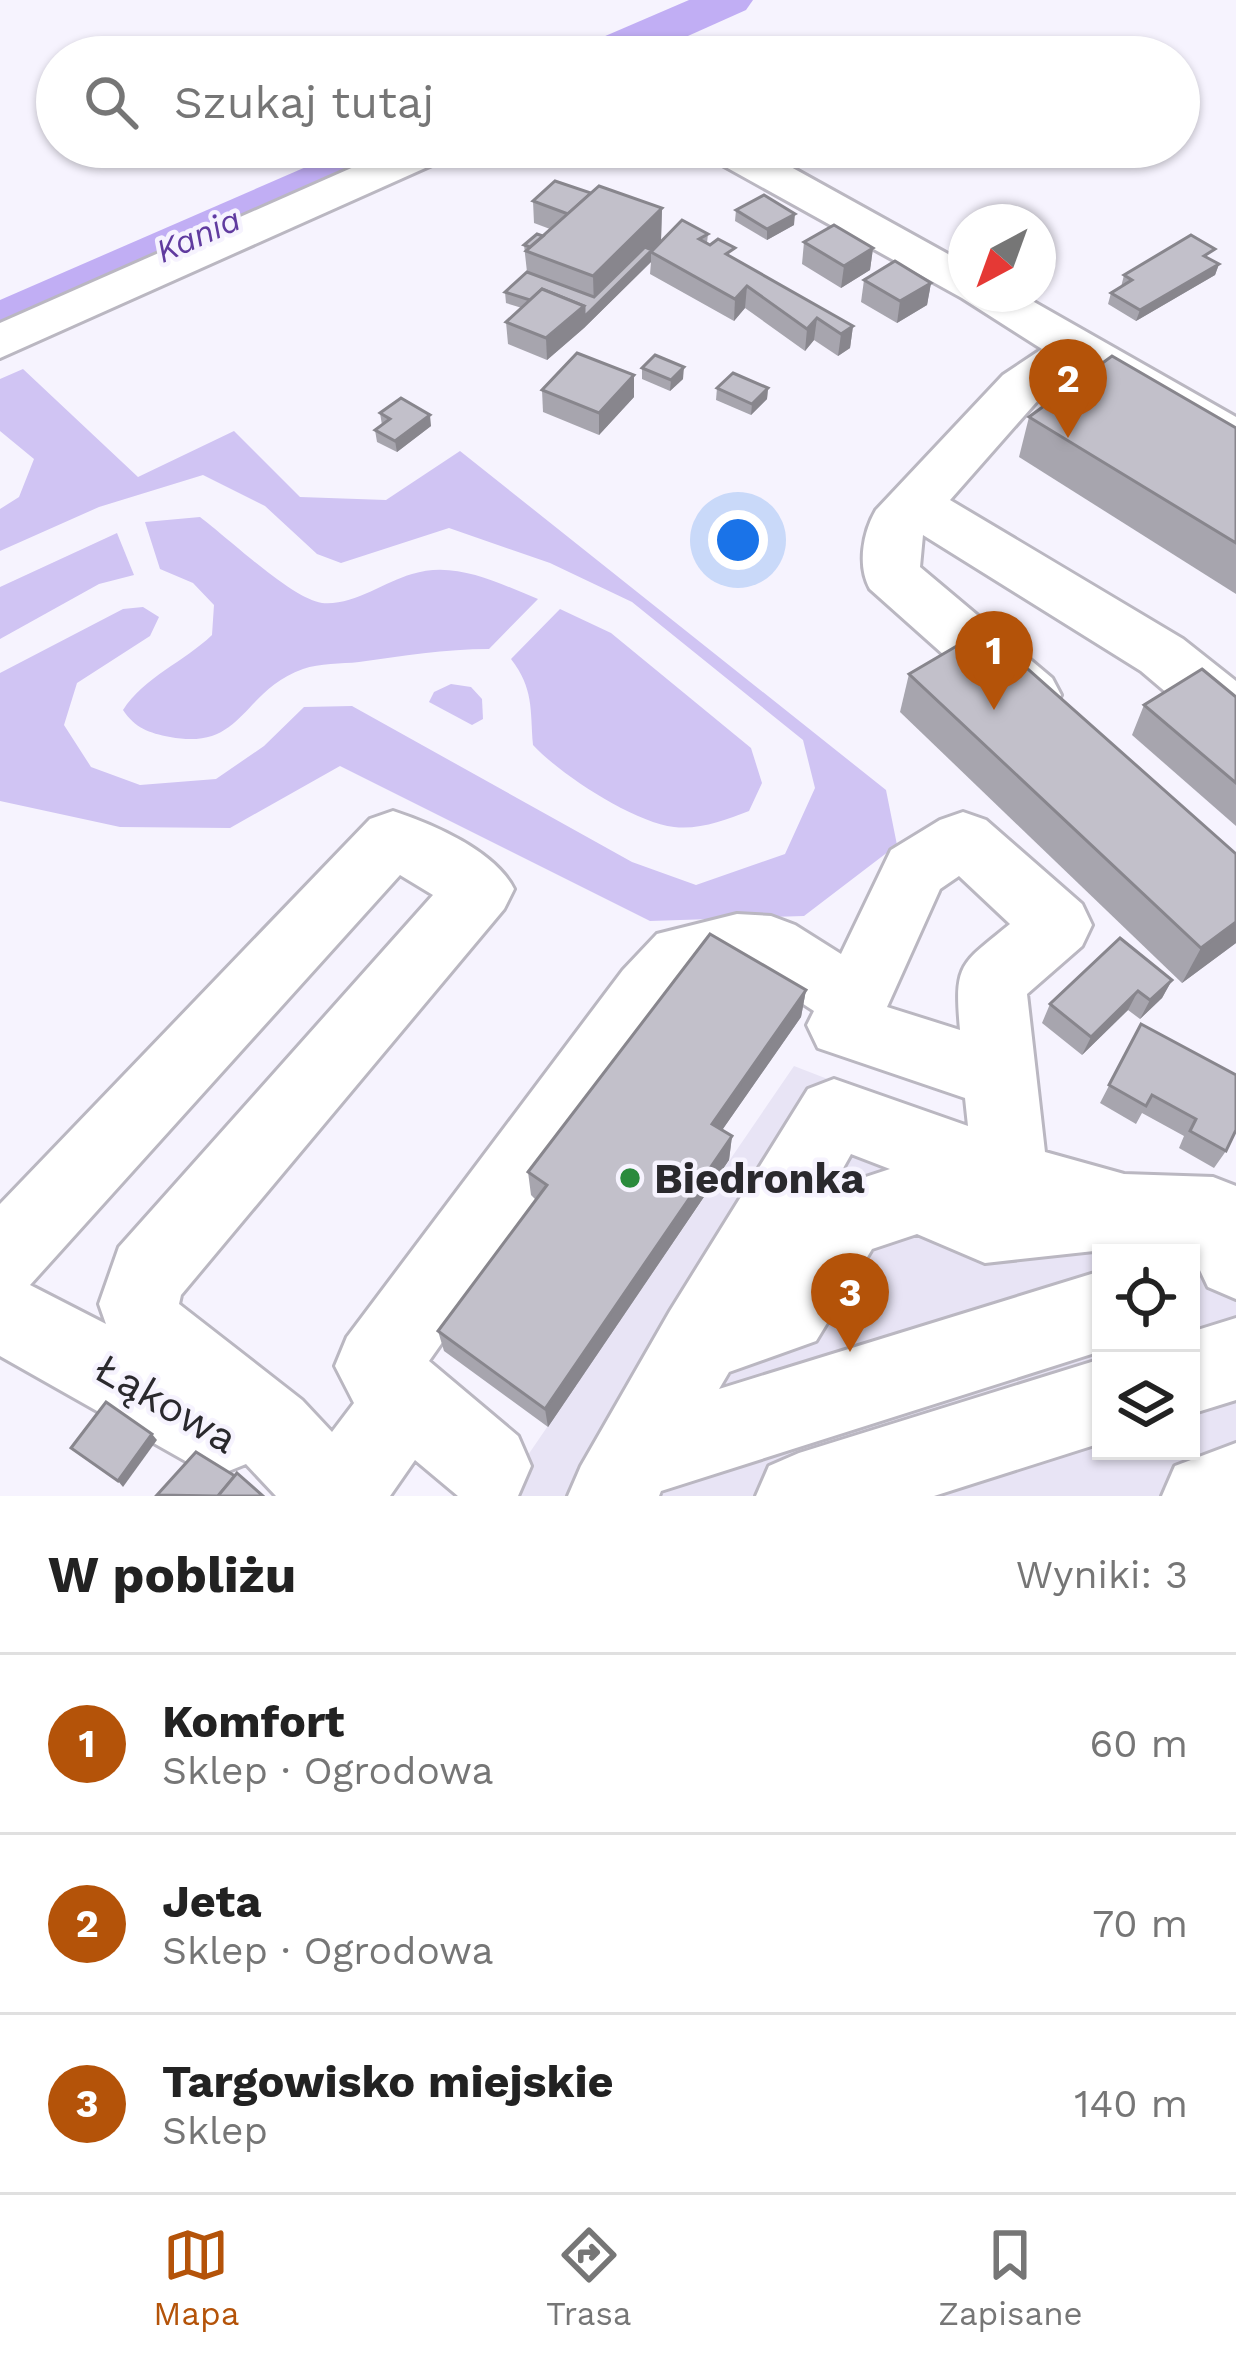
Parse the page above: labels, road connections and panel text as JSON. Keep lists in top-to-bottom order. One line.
{"streets":{"street":["Łąkowa"]},"water":["Kania"],"places":["Biedronka"],"north":"bottom left","page":{"search":"Szukaj tutaj","pins":["2","1","3"],"heading":["W pobliżu","Wyniki: 3"],"list":[{"mark":"1","name":"Komfort","note":"Sklep · Ogrodowa","value":"60 m"},{"mark":"2","name":"Jeta","note":"Sklep · Ogrodowa","value":"70 m"},{"mark":"3","name":"Targowisko miejskie","note":"Sklep","value":"140 m"}],"nav":["Mapa","Trasa","Zapisane"]}}
